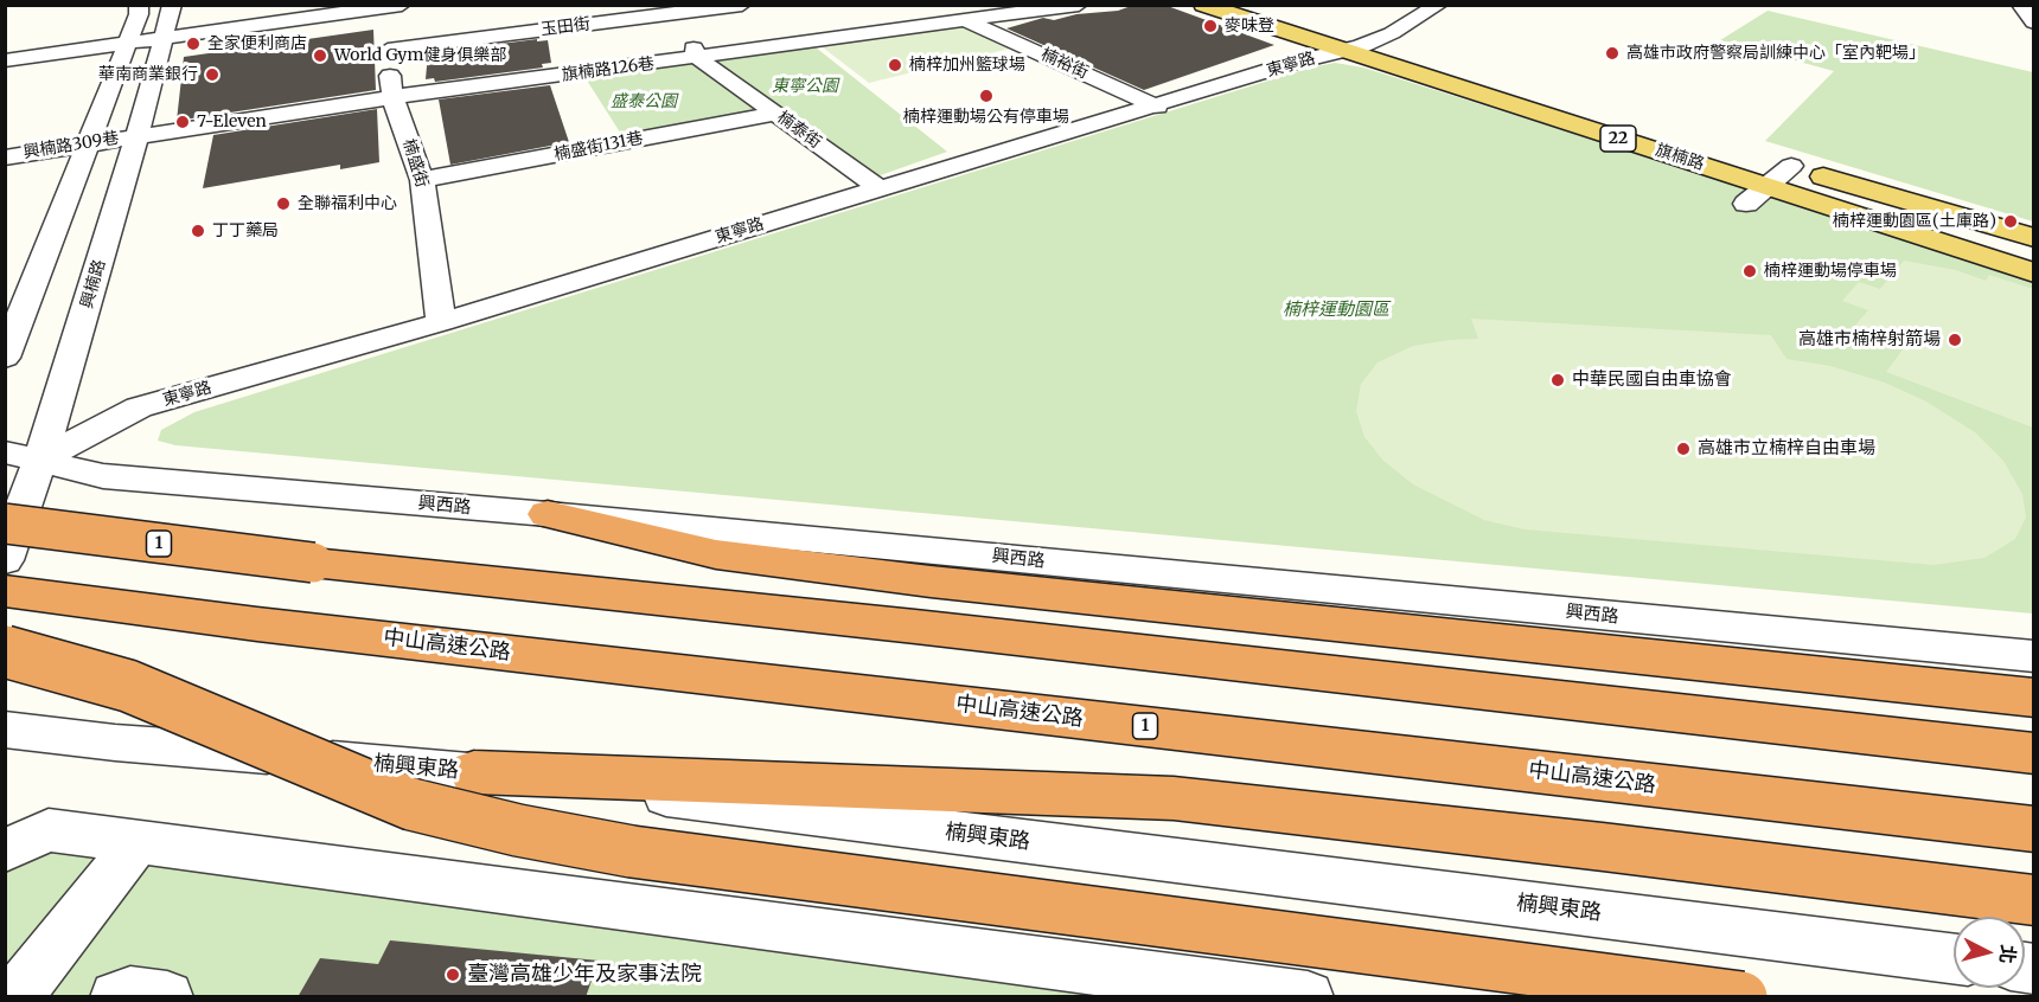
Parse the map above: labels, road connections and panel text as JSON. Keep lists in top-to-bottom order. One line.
{"streets":{"highway":["1","中山高速公路"],"main road":["22","旗楠路"],"street":["玉田街","楠裕街","東寧路","旗楠路126巷","楠泰街","興楠路309巷","楠盛街131巷","楠盛街","興楠路","興西路","楠興東路"]},"crossings":[["玉田街","楠泰街"],["玉田街","楠盛街"],["楠裕街","東寧路"],["楠裕街","旗楠路126巷"],["東寧路","楠泰街"],["東寧路","旗楠路"],["東寧路","楠盛街"],["東寧路","興楠路"],["東寧路","興西路"],["旗楠路126巷","楠泰街"],["旗楠路126巷","興楠路309巷"],["旗楠路126巷","楠盛街"],["旗楠路126巷","興楠路"],["楠泰街","楠盛街131巷"],["興楠路309巷","興楠路"],["楠盛街131巷","楠盛街"],["興楠路","興西路"]],"parks":["東寧公園","盛泰公園","楠梓運動園區"],"places":["麥味登","全家便利商店","高雄市政府警察局訓練中心「室內靶場」","World Gym健身俱樂部","楠梓加州籃球場","華南商業銀行","楠梓運動場公有停車場","7-Eleven","全聯福利中心","楠梓運動園區(土庫路)","丁丁藥局","楠梓運動場停車場","高雄市楠梓射箭場","中華民國自由車協會","高雄市立楠梓自由車場","臺灣高雄少年及家事法院"],"north":"right"}
